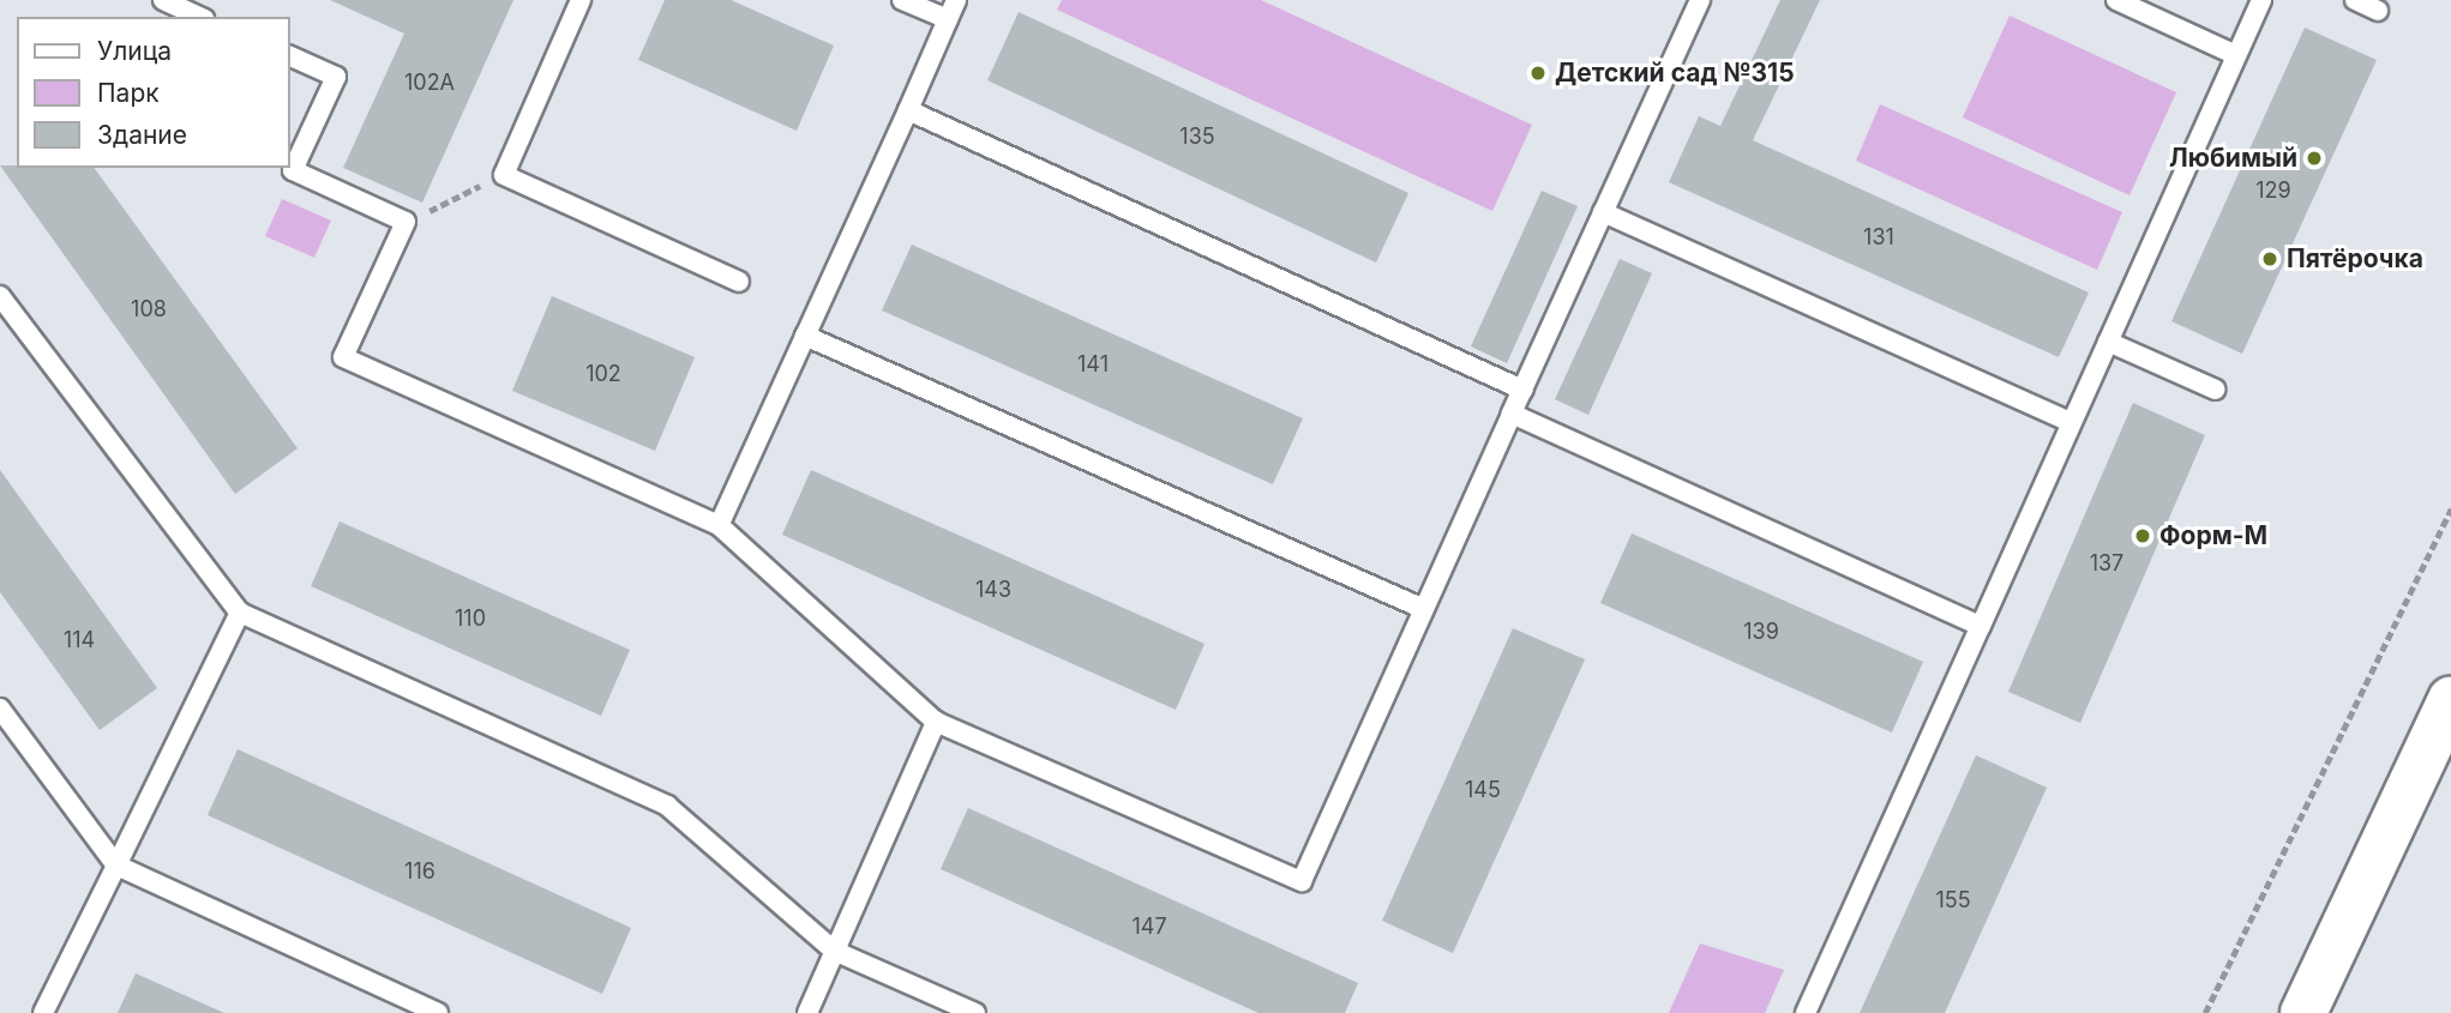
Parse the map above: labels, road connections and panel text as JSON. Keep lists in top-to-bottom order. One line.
{"places":["Детский сад №315","Любимый","Пятёрочка","Форм-М"],"house_numbers":["102А","135","129","131","108","141","102","137","143","110","139","114","145","116","155","147"],"legend":["Улица","Парк","Здание"]}
